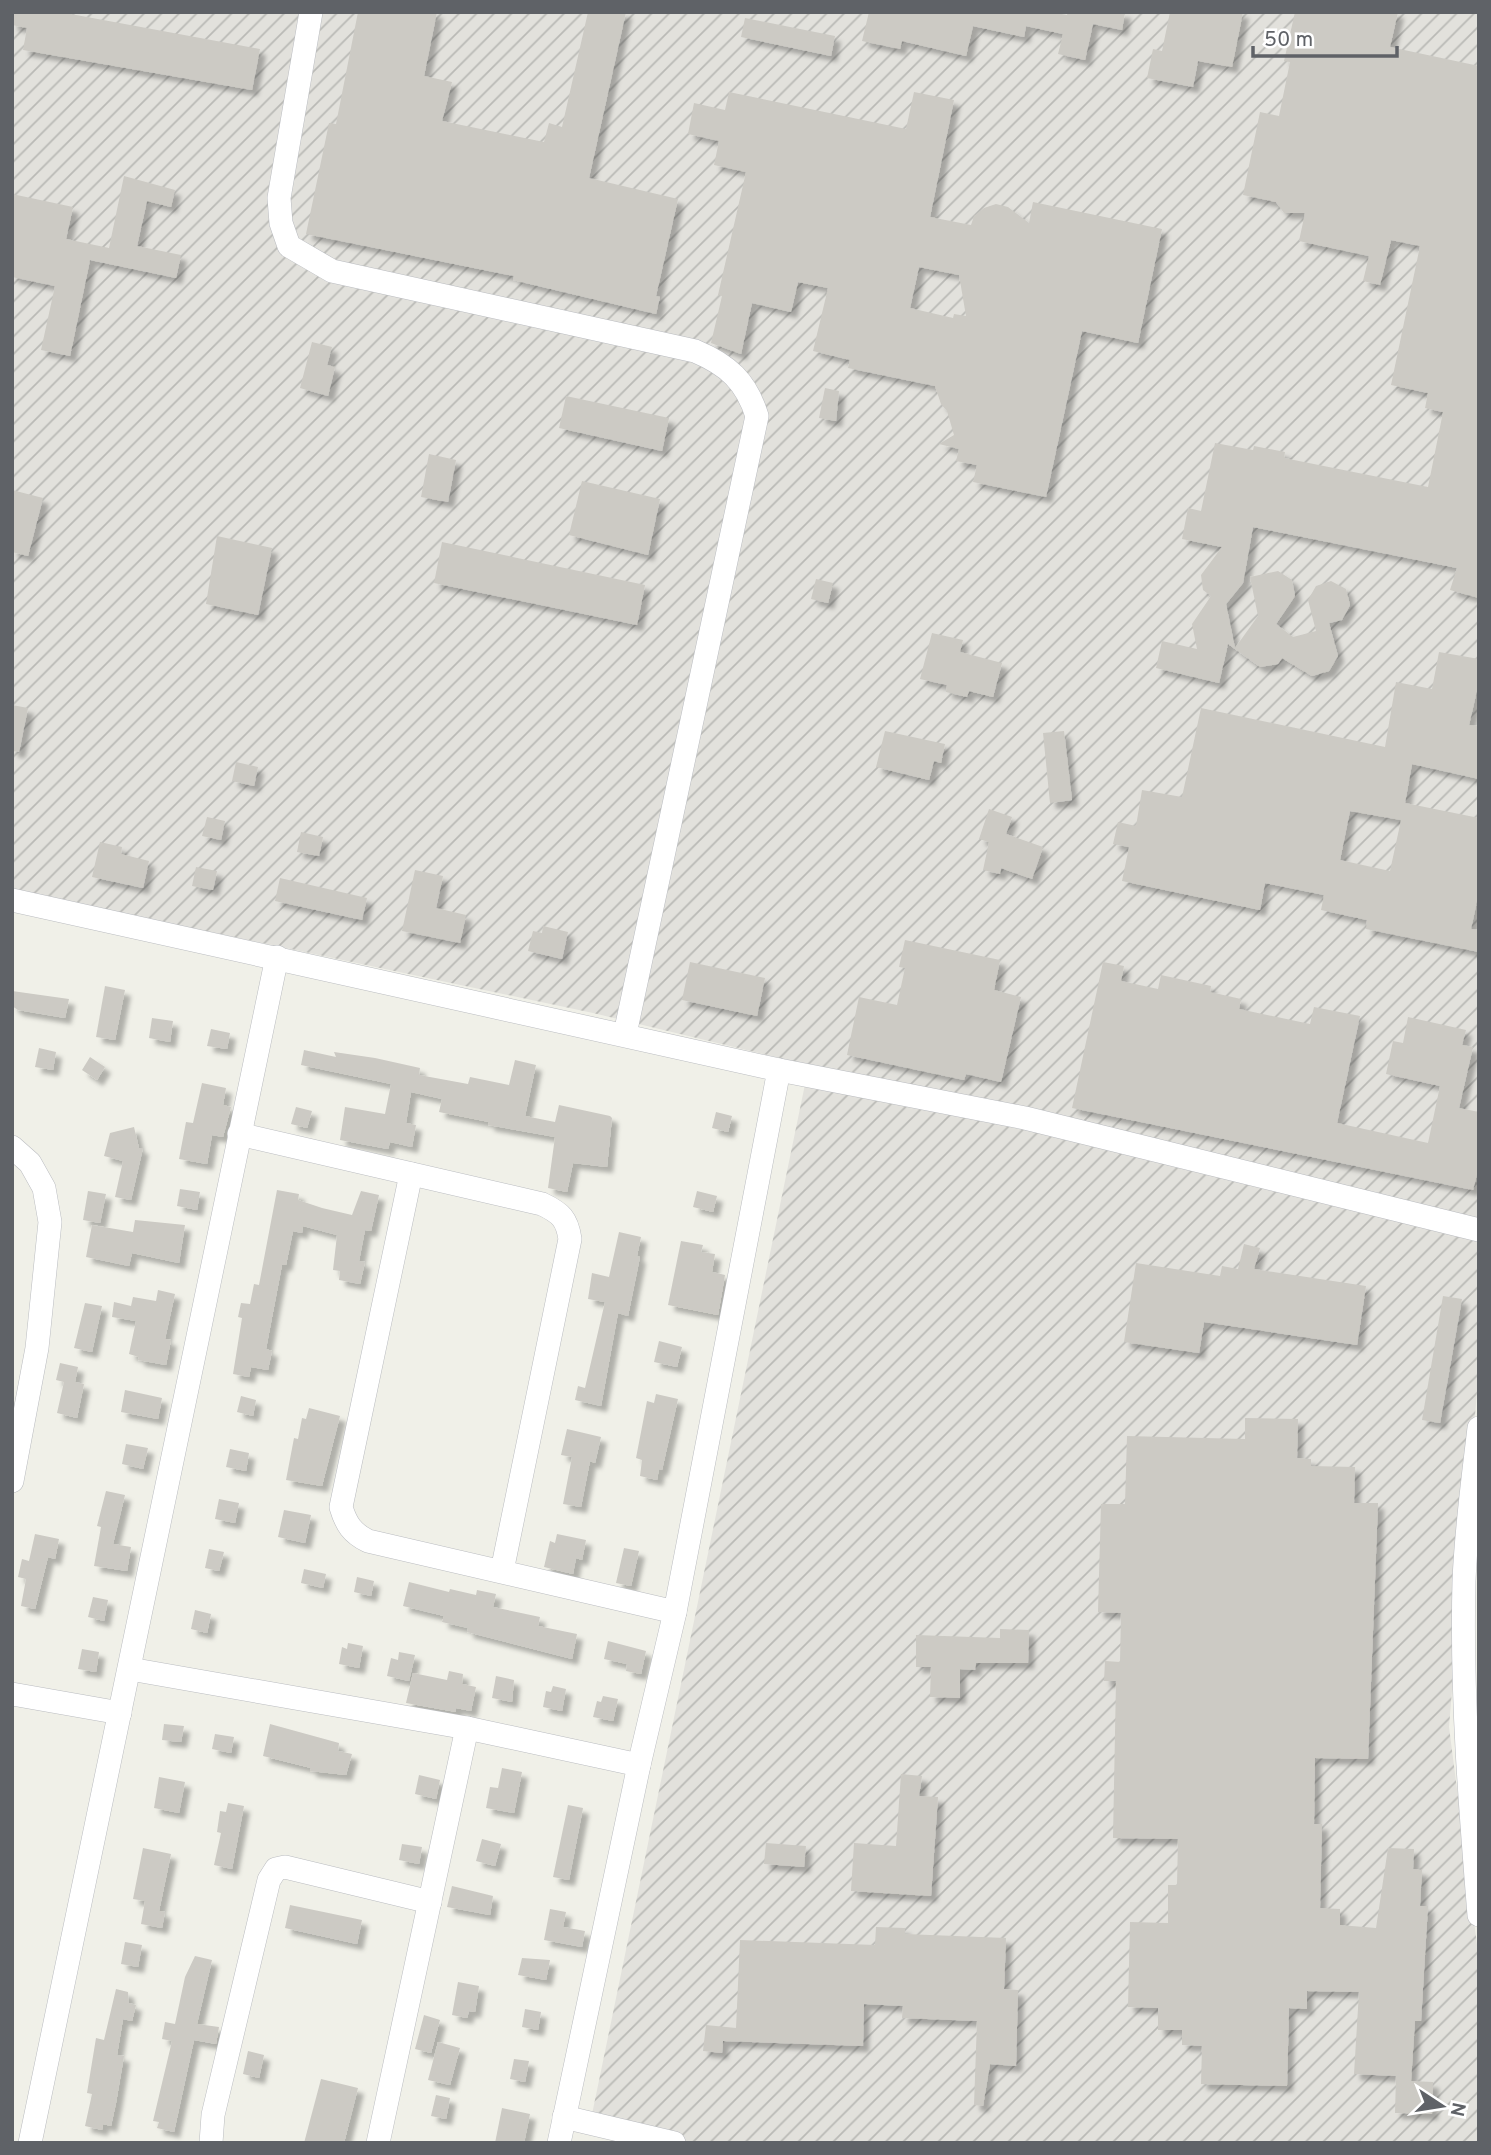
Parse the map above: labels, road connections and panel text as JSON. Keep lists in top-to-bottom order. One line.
{"scale_bar":"50 m","north":"right"}
